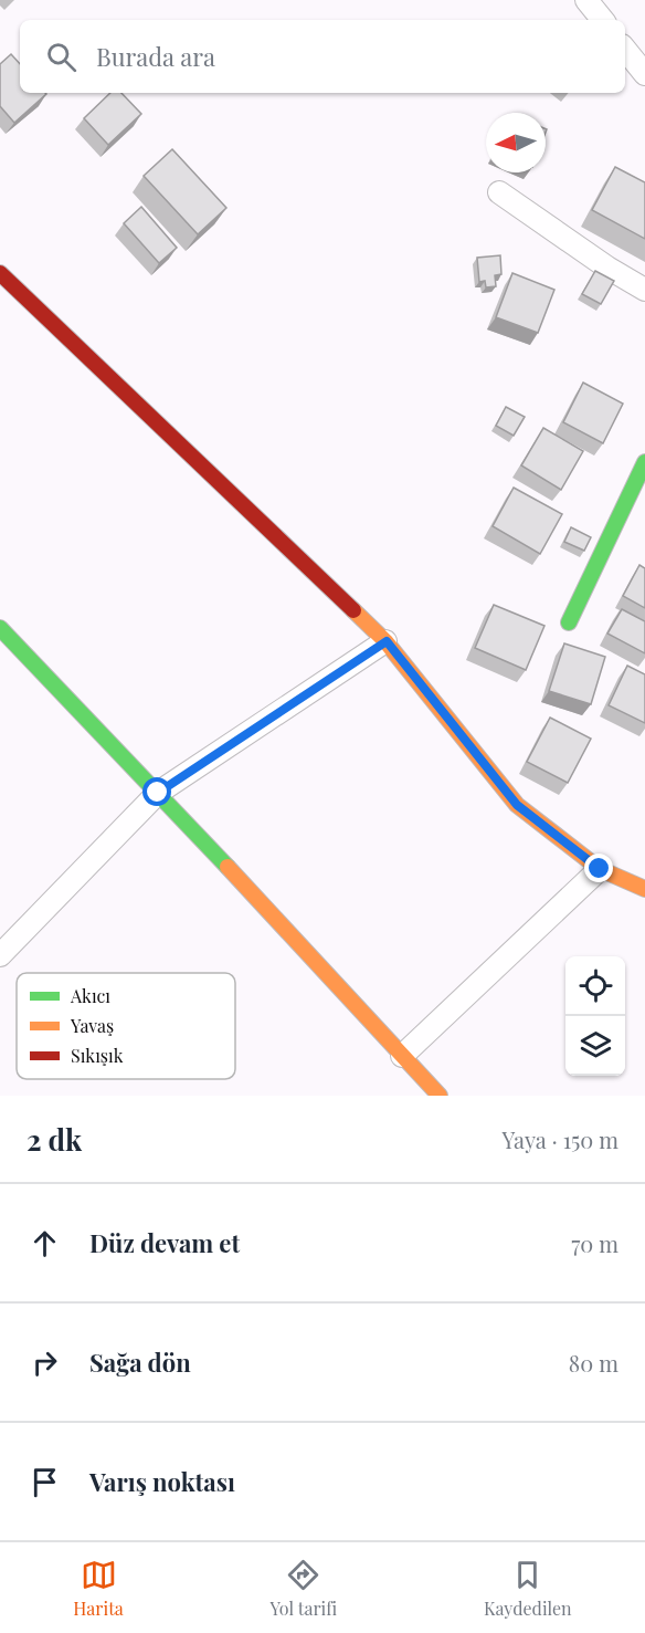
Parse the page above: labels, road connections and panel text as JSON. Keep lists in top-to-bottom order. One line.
{"legend":["Akıcı","Yavaş","Sıkışık"],"north":"left","page":{"search":"Burada ara","heading":["2 dk","Yaya · 150 m"],"list":[["Düz devam et","70 m"],["Sağa dön","80 m"],"Varış noktası"],"nav":["Harita","Yol tarifi","Kaydedilen"]}}
